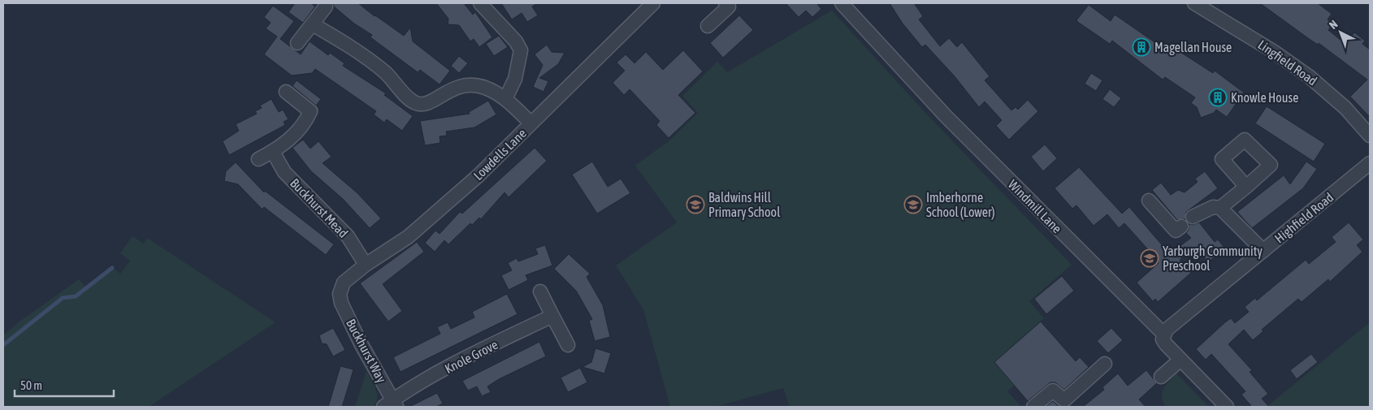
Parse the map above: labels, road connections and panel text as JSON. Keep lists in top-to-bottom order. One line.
{"streets":{"street":["Lingfield Road","Lowdells Lane","Windmill Lane","Buckhurst Mead","Highfield Road","Buckhurst Way","Knole Grove"]},"crossings":[["Lowdells Lane","Buckhurst Mead"],["Lowdells Lane","Buckhurst Way"],["Windmill Lane","Highfield Road"],["Buckhurst Way","Knole Grove"]],"places":{"building":["Magellan House","Knowle House"],"school or university":["Baldwins Hill Primary School","Imberhorne School (Lower)","Yarburgh Community Preschool"]},"scale_bar":"50 m","north":"top left"}
